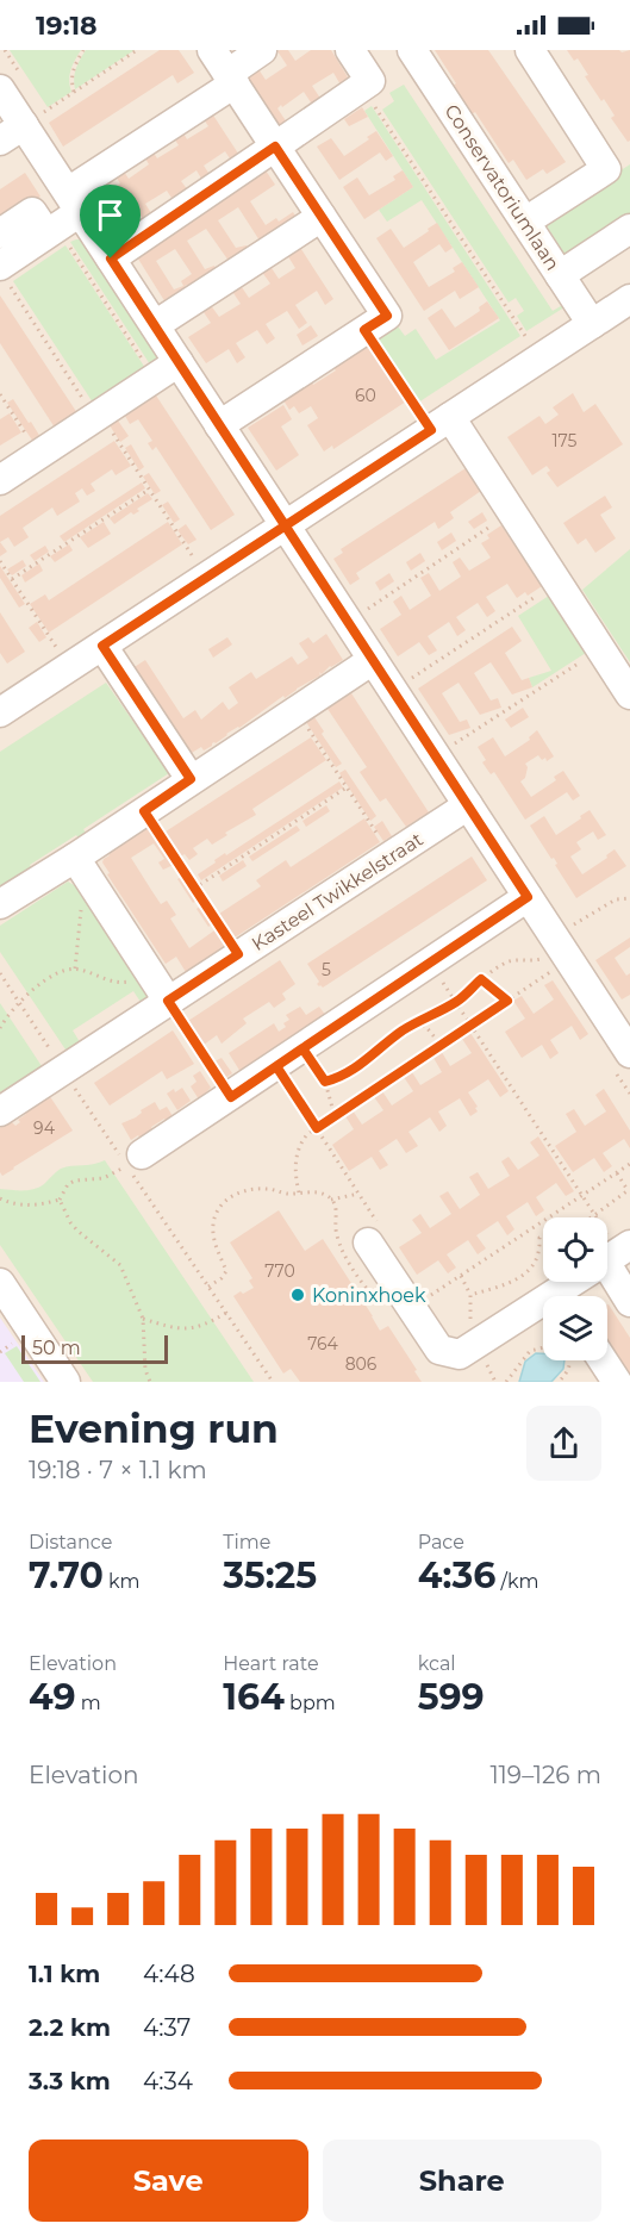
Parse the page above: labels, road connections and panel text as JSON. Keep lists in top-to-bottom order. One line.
{"streets":{"street":["Conservatoriumlaan","Kasteel Twikkelstraat"]},"places":["Koninxhoek"],"house_numbers":["60","175","5","94","770","764","806"],"scale_bar":"50 m","page":{"status":"19:18","scale":"50 m","heading":["Evening run","19:18 · 7 × 1.1 km"],"stats":[["Distance","7.70 km"],["Time","35:25"],["Pace","4:36 /km"],["Elevation","49 m"],["Heart rate","164 bpm"],["kcal","599"]],"chart":["Elevation","119–126 m"],"list":[{"name":"1.1 km","note":"4:48"},{"name":"2.2 km","note":"4:37"},{"name":"3.3 km","note":"4:34"}],"buttons":["Save","Share"]}}
